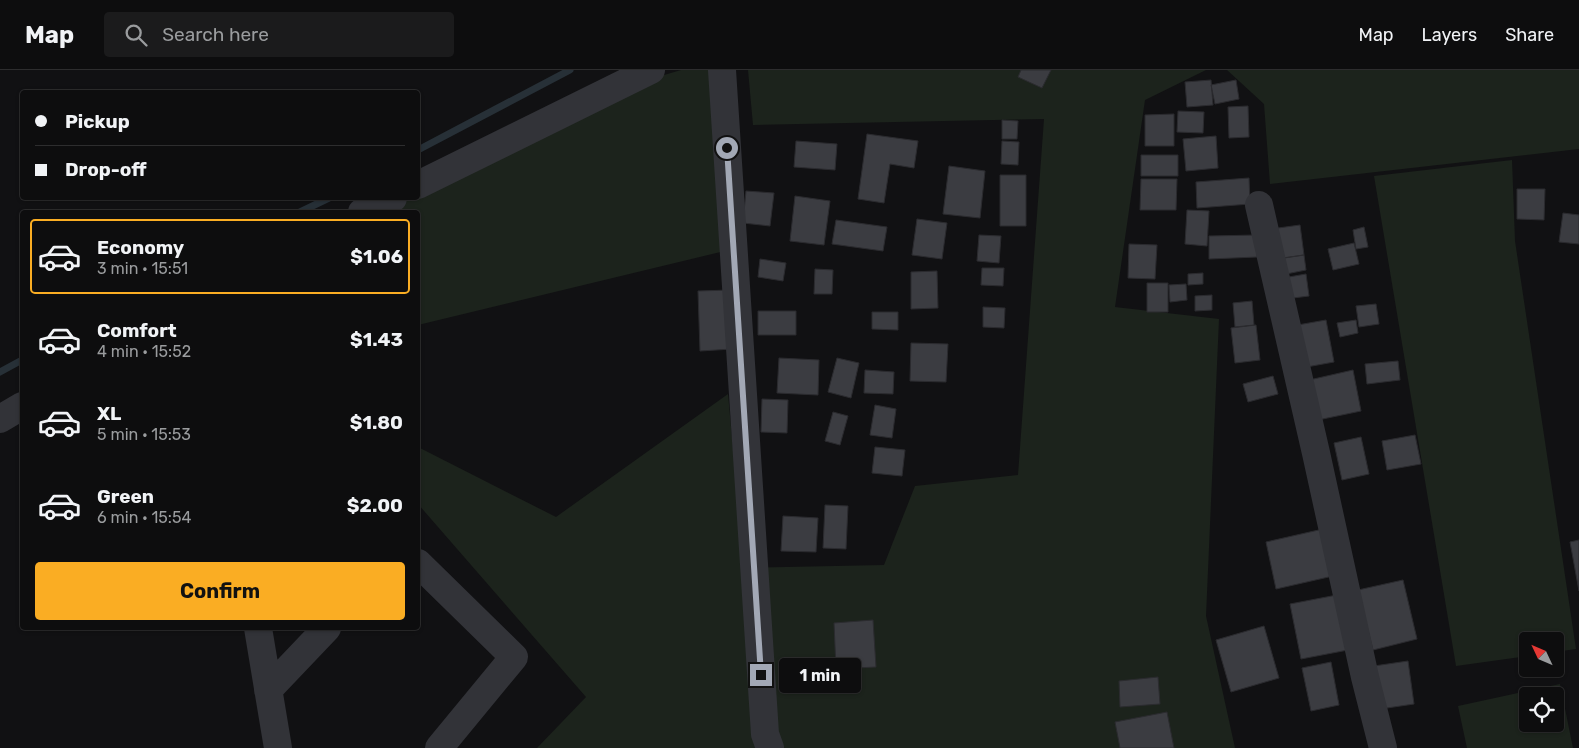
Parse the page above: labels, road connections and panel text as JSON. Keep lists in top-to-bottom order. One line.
{"north":"top left","page":{"header":"Map","search":"Search here","nav":["Map","Layers","Share"],"banner":["Pickup","Drop-off"],"list":[{"name":"Economy","note":"3 min · 15:51","value":"$1.06"},{"name":"Comfort","note":"4 min · 15:52","value":"$1.43"},{"name":"XL","note":"5 min · 15:53","value":"$1.80"},{"name":"Green","note":"6 min · 15:54","value":"$2.00"}],"buttons":"Confirm","bubble":"1 min"}}
